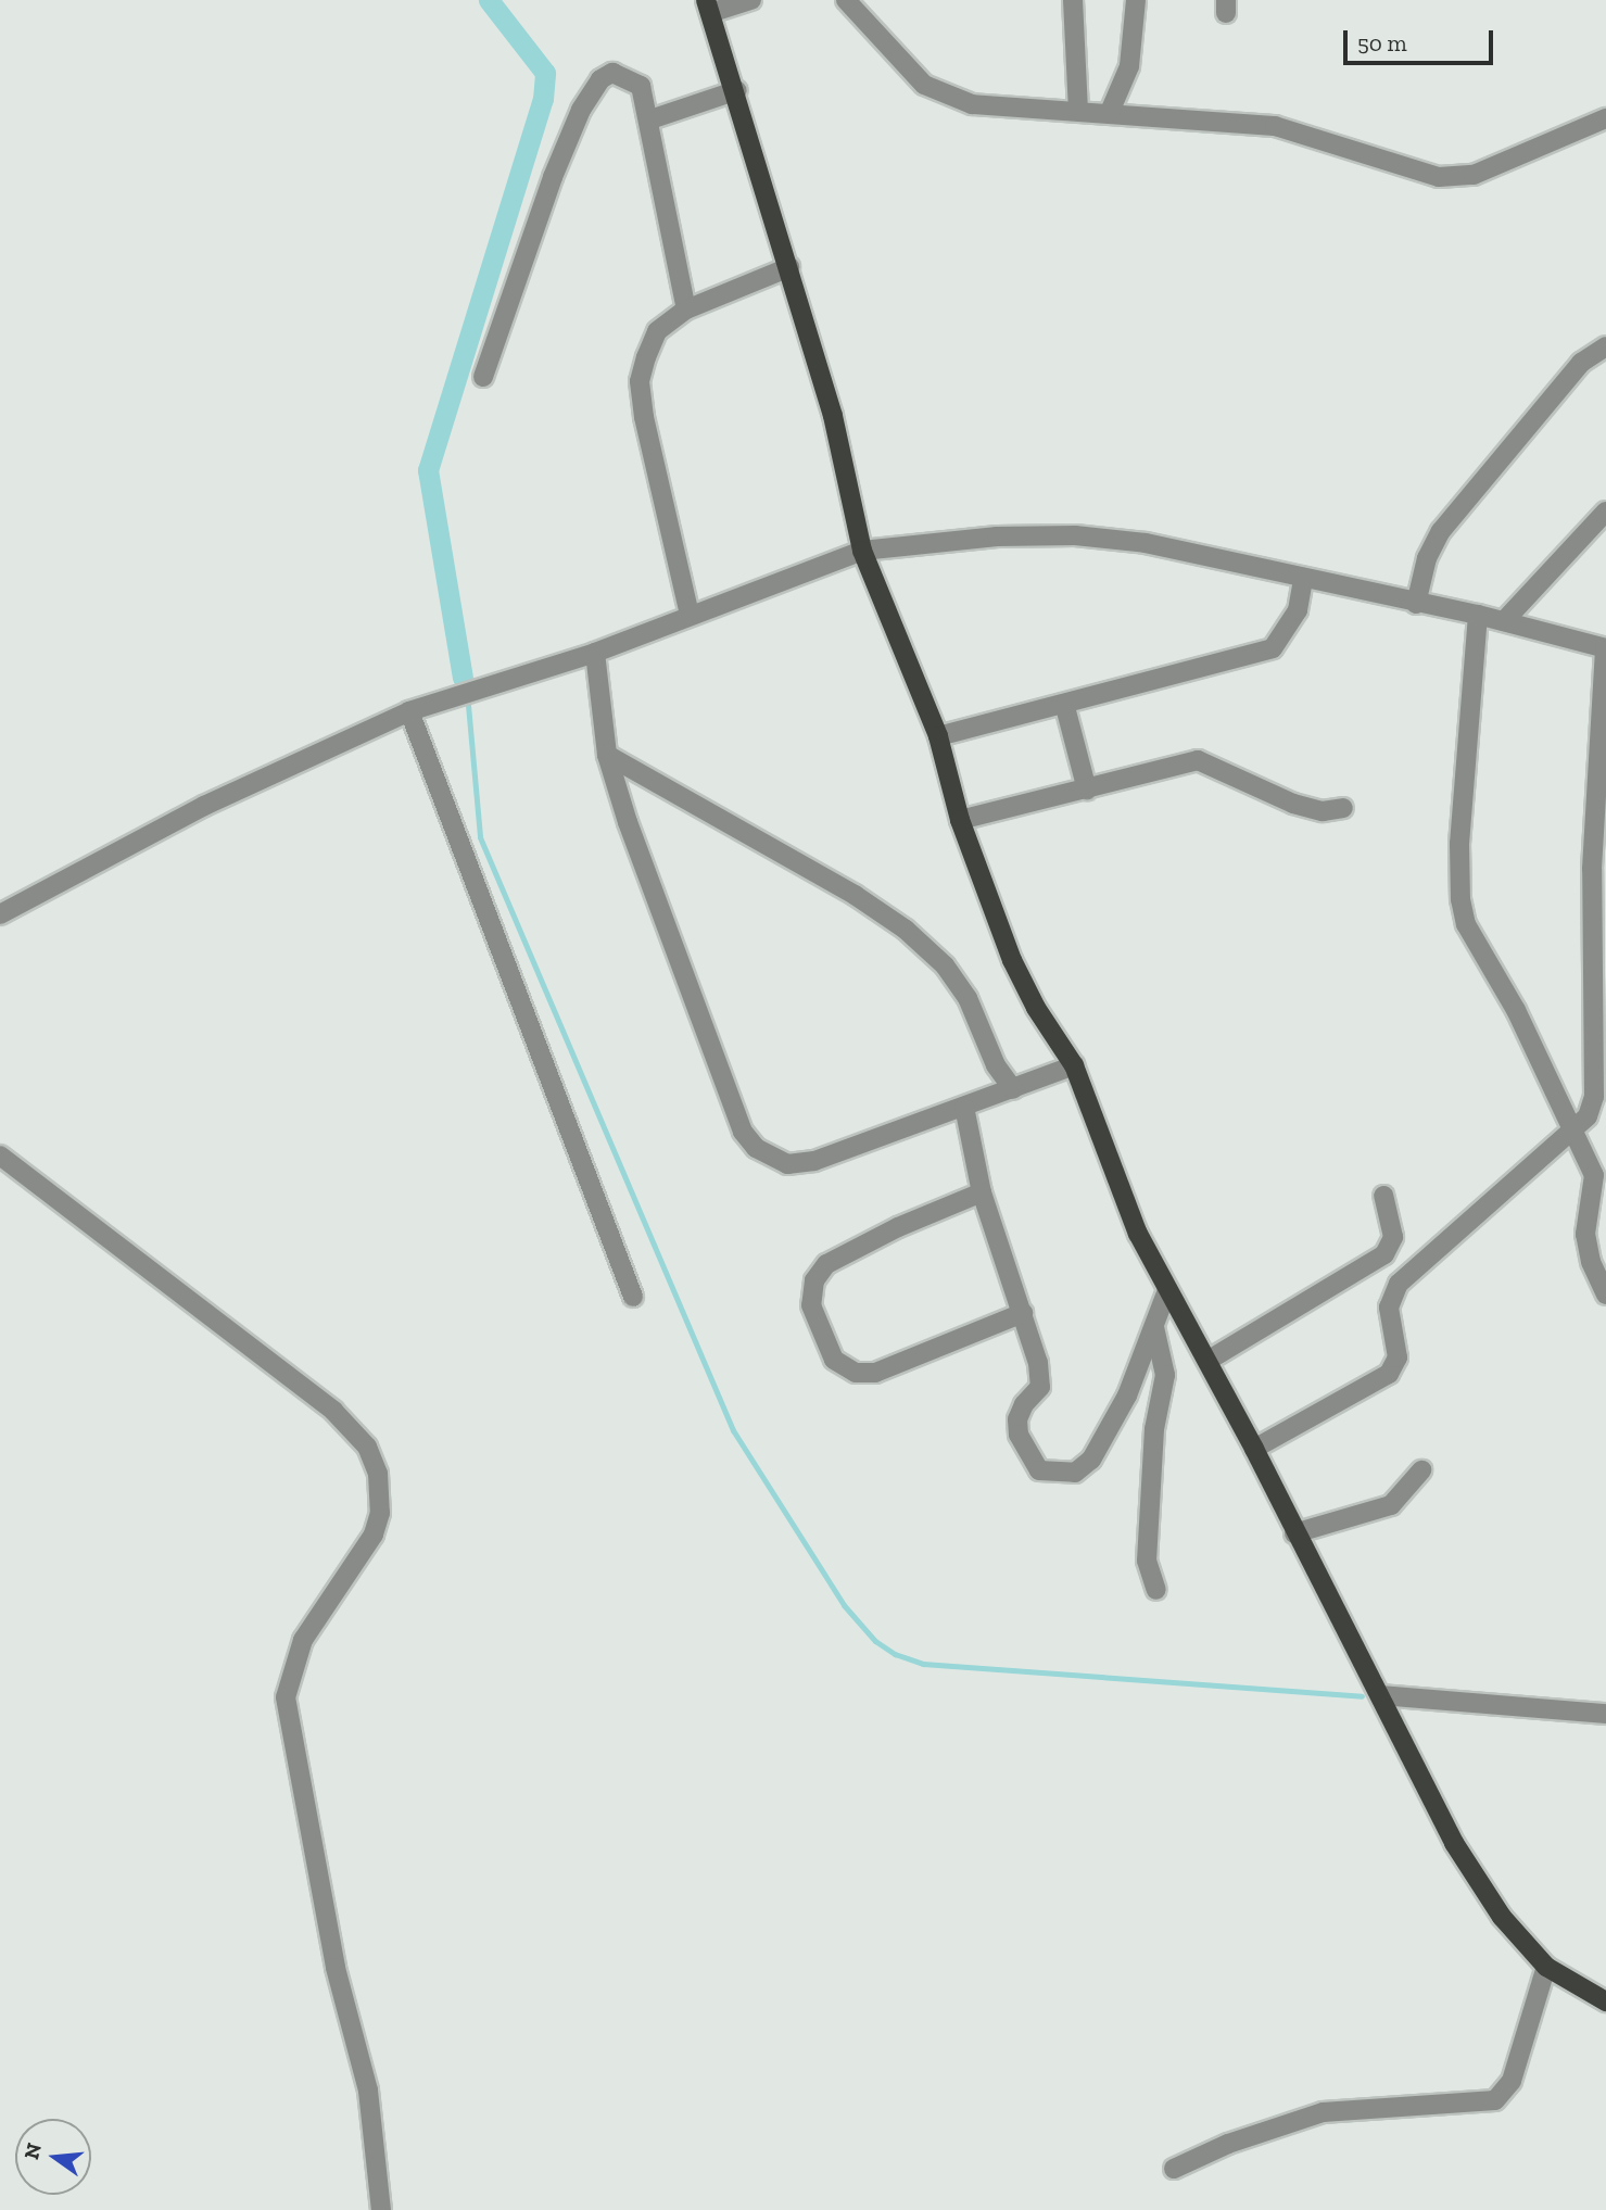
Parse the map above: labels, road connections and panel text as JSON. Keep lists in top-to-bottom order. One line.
{"scale_bar":"50 m","north":"left"}
